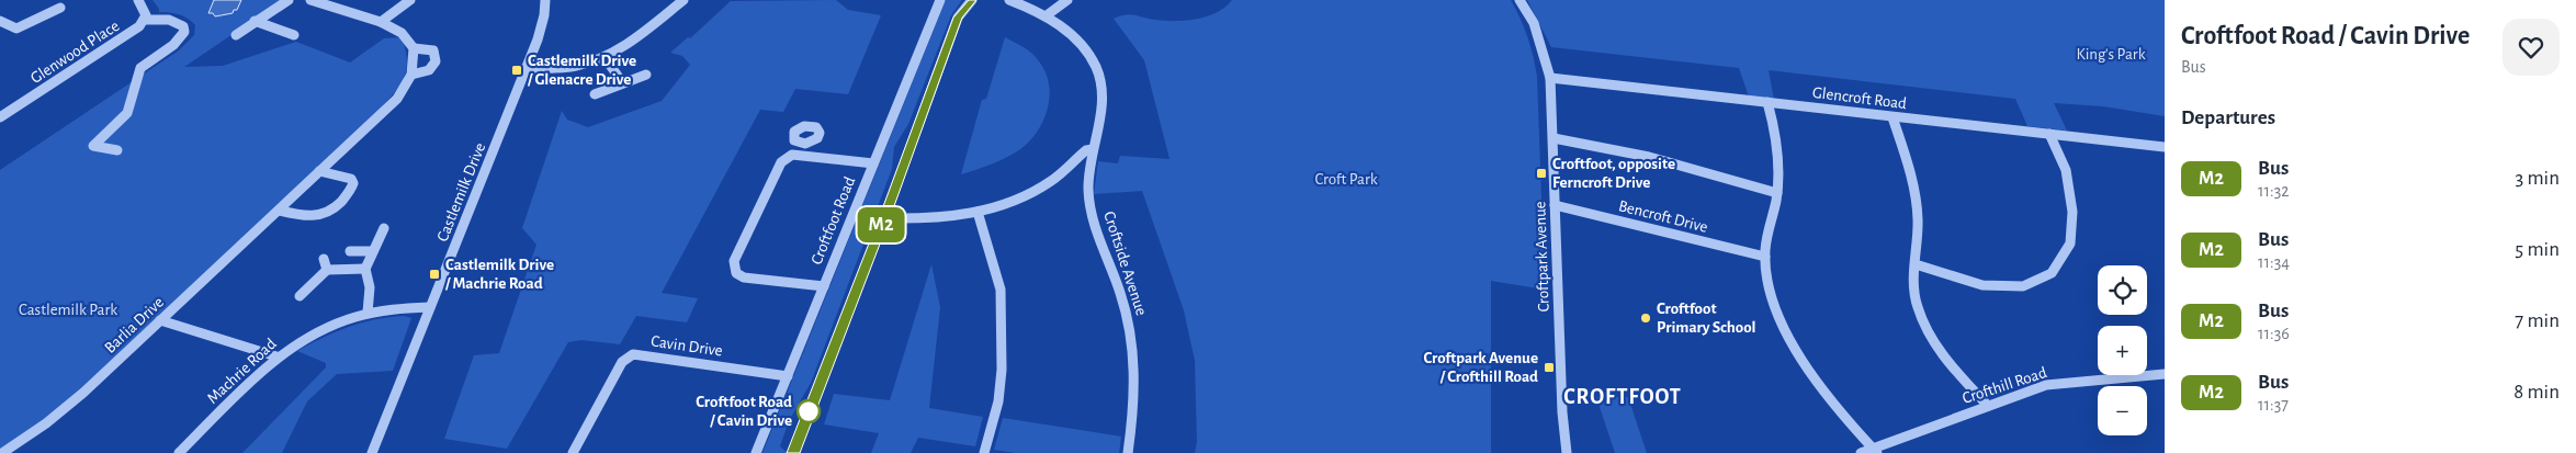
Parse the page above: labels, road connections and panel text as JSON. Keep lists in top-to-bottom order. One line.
{"streets":{"street":["Glenwood Place","Glencroft Road","Castlemilk Drive","Bencroft Drive","Croftfoot Road","Croftpark Avenue","Croftside Avenue","Barlia Drive","Cavin Drive","Machrie Road","Crofthill Road"]},"crossings":[["Glencroft Road","Croftpark Avenue"],["Castlemilk Drive","Machrie Road"],["Bencroft Drive","Croftpark Avenue"],["Croftfoot Road","Cavin Drive"]],"districts":["CROFTFOOT"],"parks":["King's Park","Croft Park","Castlemilk Park"],"places":{"transit":["Castlemilk Drive / Glenacre Drive","Croftfoot, opposite Ferncroft Drive","Castlemilk Drive / Machrie Road","Croftpark Avenue / Crofthill Road"],"other":["Croftfoot Primary School","Croftfoot Road / Cavin Drive"]},"lines":["bus line M2"],"page":{"on_map":"M2","heading":[["Croftfoot Road / Cavin Drive","Bus"],"Departures"],"list":[{"mark":"M2","name":"Bus","note":"11:32","value":"3 min"},{"mark":"M2","name":"Bus","note":"11:34","value":"5 min"},{"mark":"M2","name":"Bus","note":"11:36","value":"7 min"},{"mark":"M2","name":"Bus","note":"11:37","value":"8 min"}],"map_buttons":["+","−"]}}
